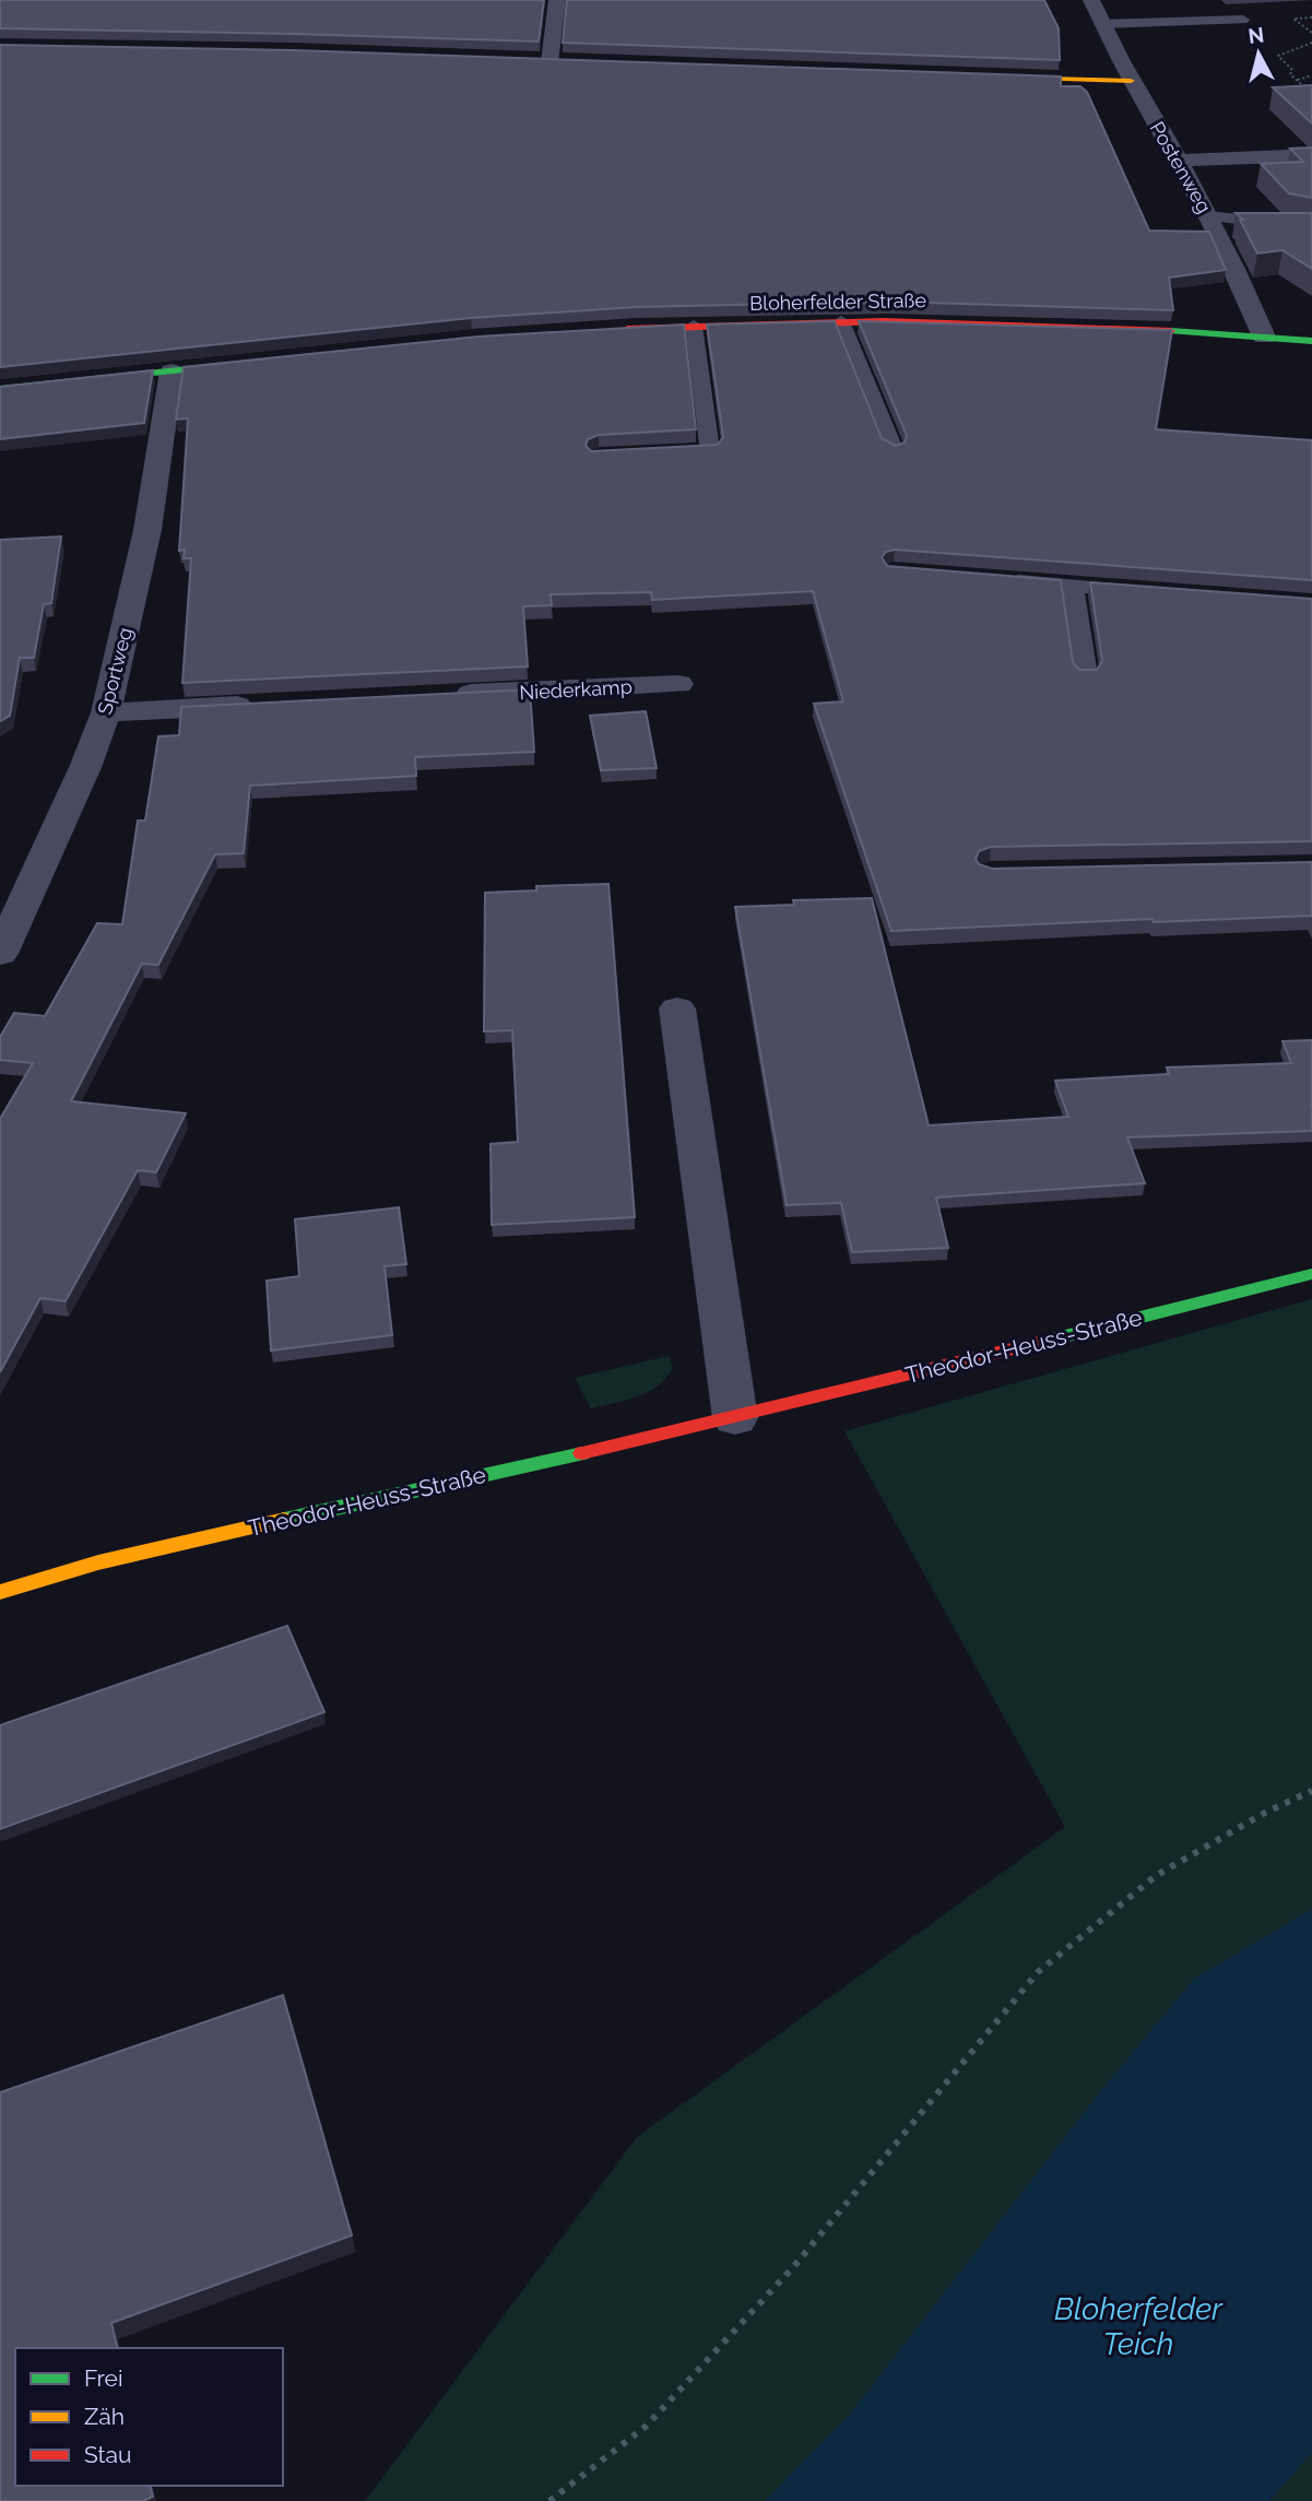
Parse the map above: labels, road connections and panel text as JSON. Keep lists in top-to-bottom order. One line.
{"streets":{"street":["Postenweg","Bloherfelder Straße","Sportweg","Niederkamp","Theodor-Heuss-Straße"]},"crossings":[["Postenweg","Bloherfelder Straße"]],"water":["Bloherfelder Teich"],"legend":["Frei","Zäh","Stau"],"north":"top"}
